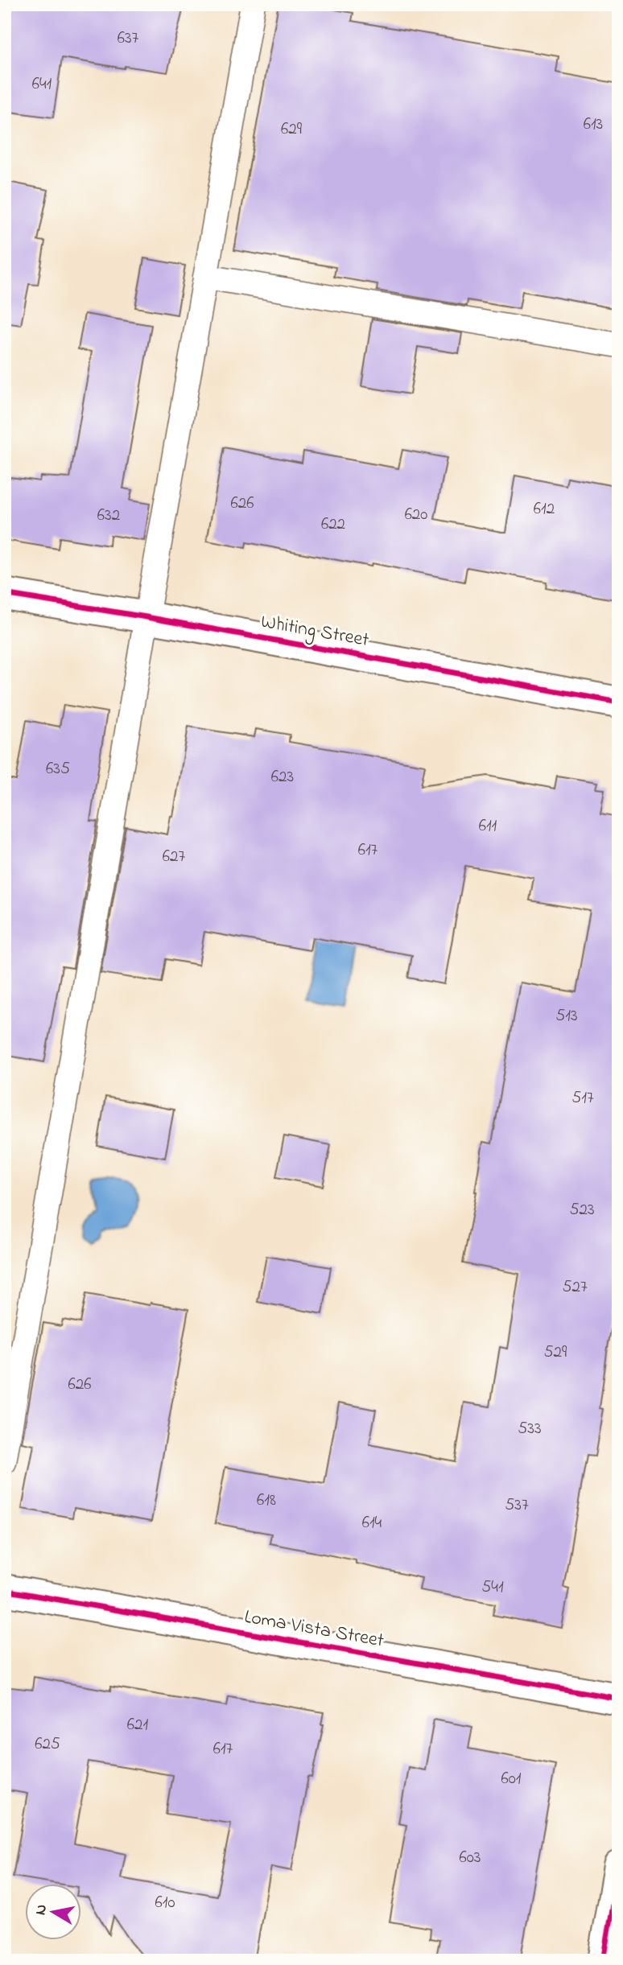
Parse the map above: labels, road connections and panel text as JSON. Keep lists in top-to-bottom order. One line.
{"streets":{"street":["Whiting Street","Loma Vista Street"]},"house_numbers":["637","641","613","629","626","612","620","632","622","635","623","611","617","627","513","517","523","527","529","626","533","618","537","614","541","621","625","617","601","603","610"],"north":"left"}
